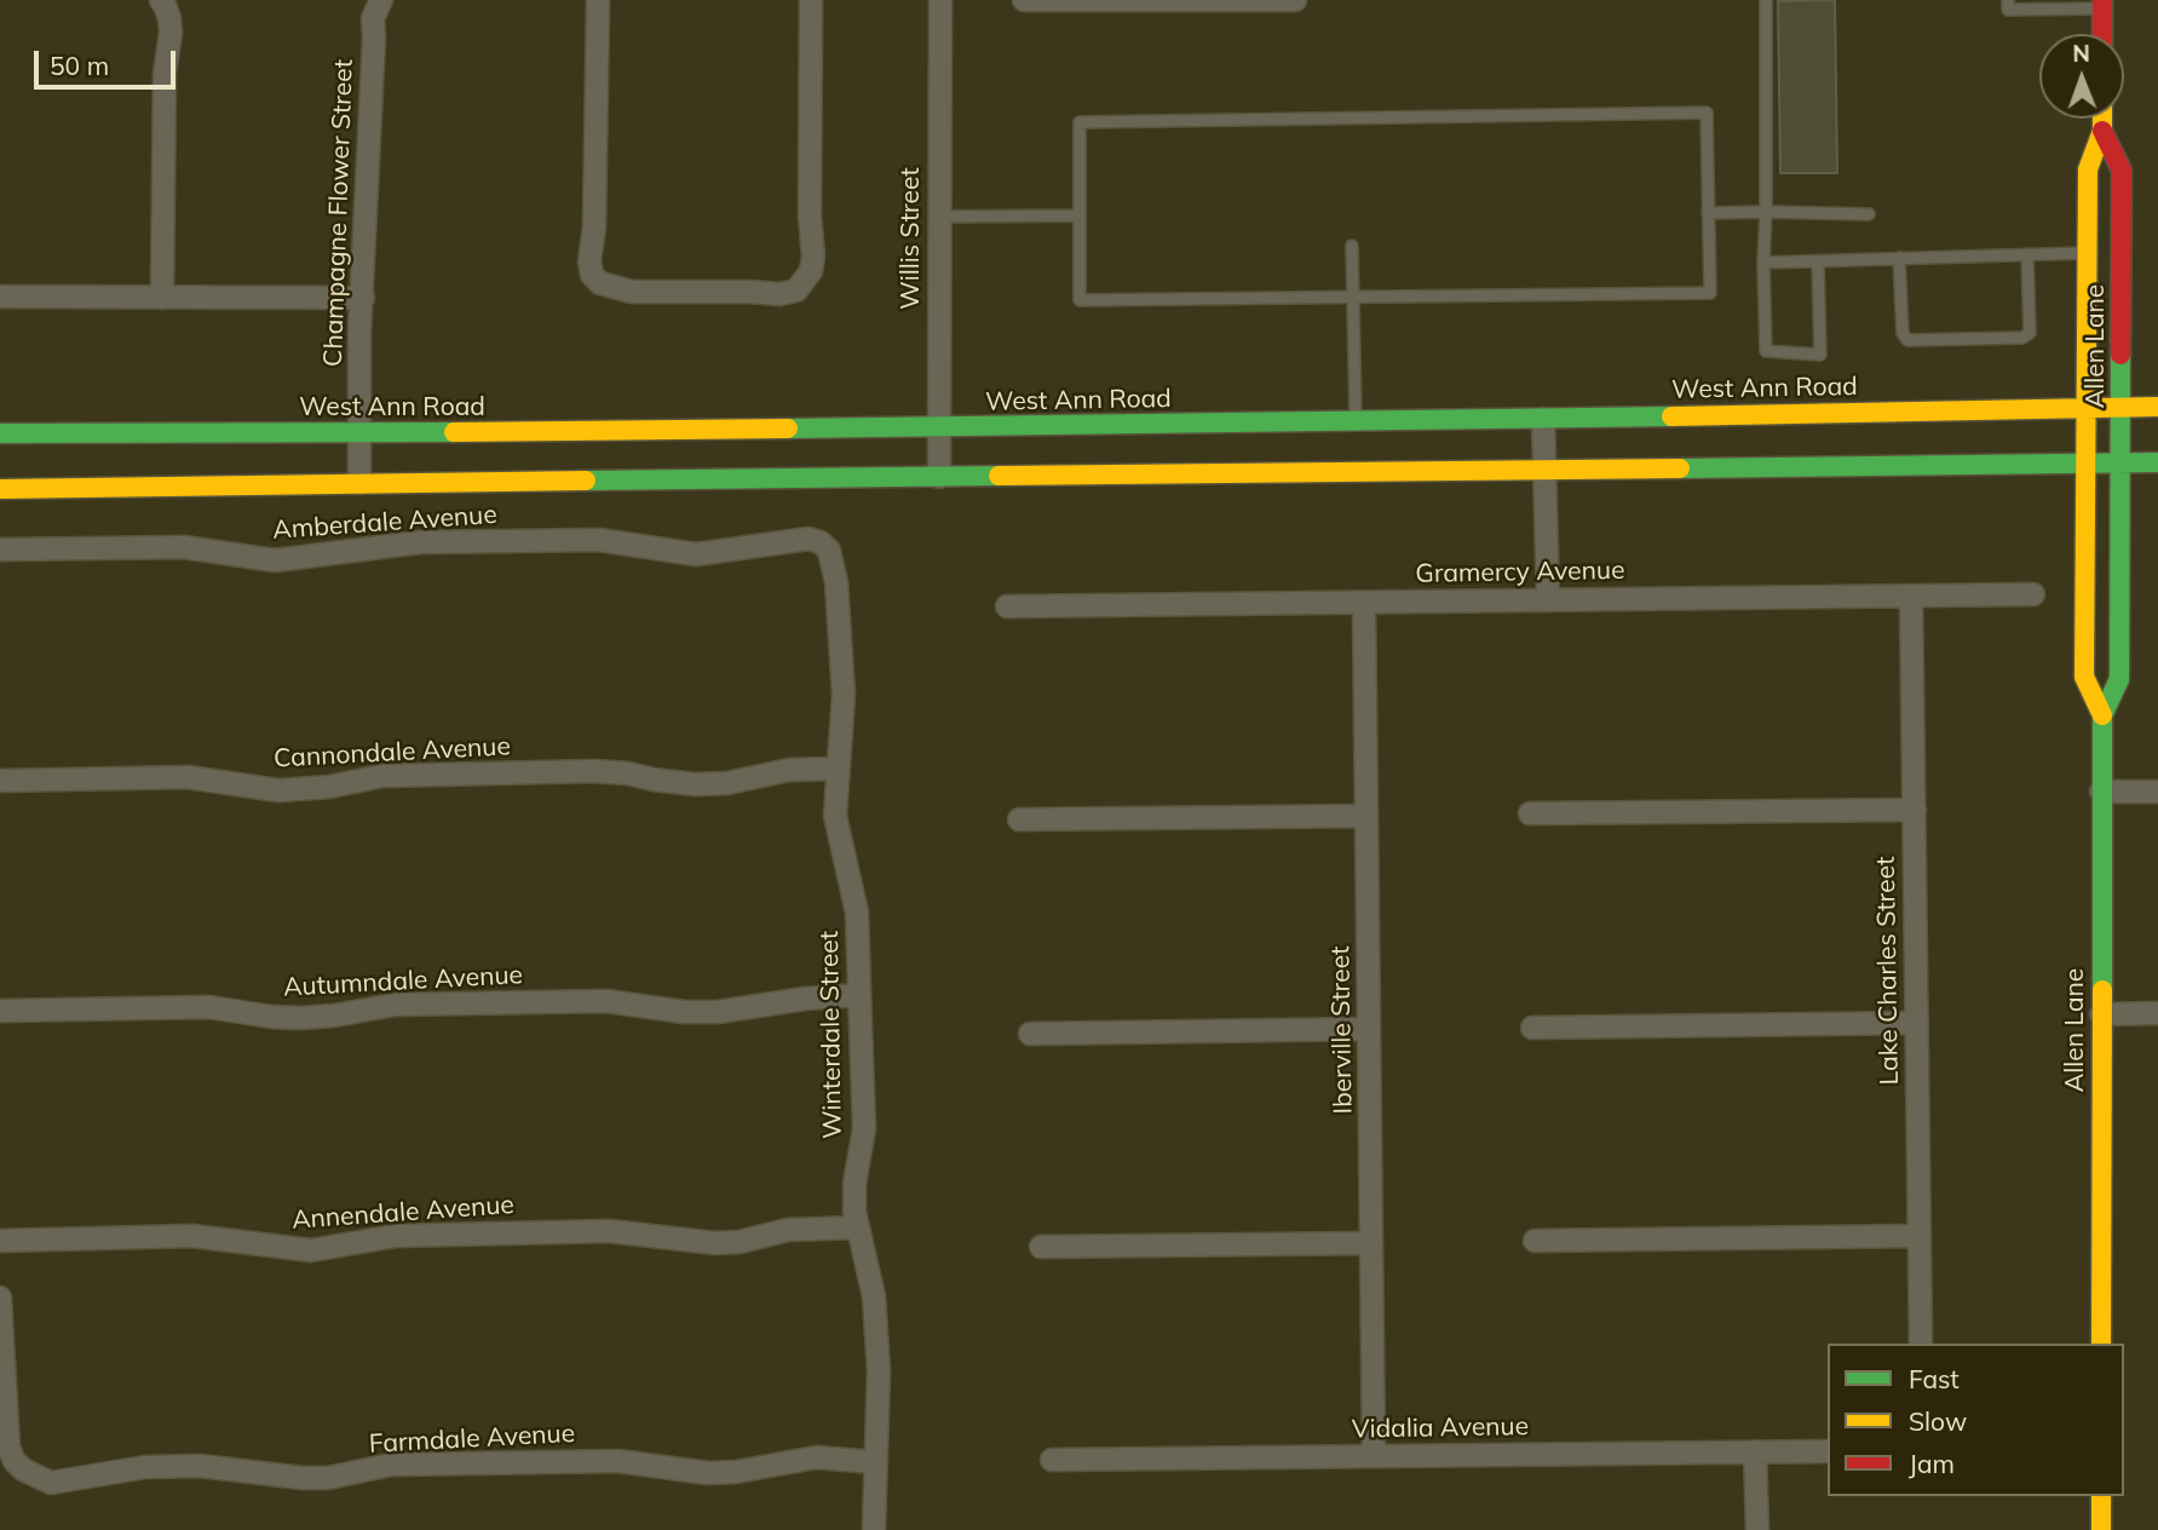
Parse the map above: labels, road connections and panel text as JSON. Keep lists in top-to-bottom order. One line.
{"streets":{"main road":["Allen Lane","West Ann Road"],"street":["Champagne Flower Street","Willis Street","Amberdale Avenue","Gramercy Avenue","Cannondale Avenue","Lake Charles Street","Autumndale Avenue","Iberville Street","Winterdale Street","Annendale Avenue","Vidalia Avenue","Farmdale Avenue"]},"crossings":[["Champagne Flower Street","West Ann Road"],["Willis Street","West Ann Road"],["Allen Lane","West Ann Road"],["Amberdale Avenue","Winterdale Street"],["Gramercy Avenue","Lake Charles Street"],["Gramercy Avenue","Iberville Street"],["Cannondale Avenue","Winterdale Street"],["Autumndale Avenue","Winterdale Street"],["Iberville Street","Vidalia Avenue"],["Winterdale Street","Annendale Avenue"],["Winterdale Street","Farmdale Avenue"]],"legend":["Fast","Slow","Jam"],"scale_bar":"50 m","north":"top"}
